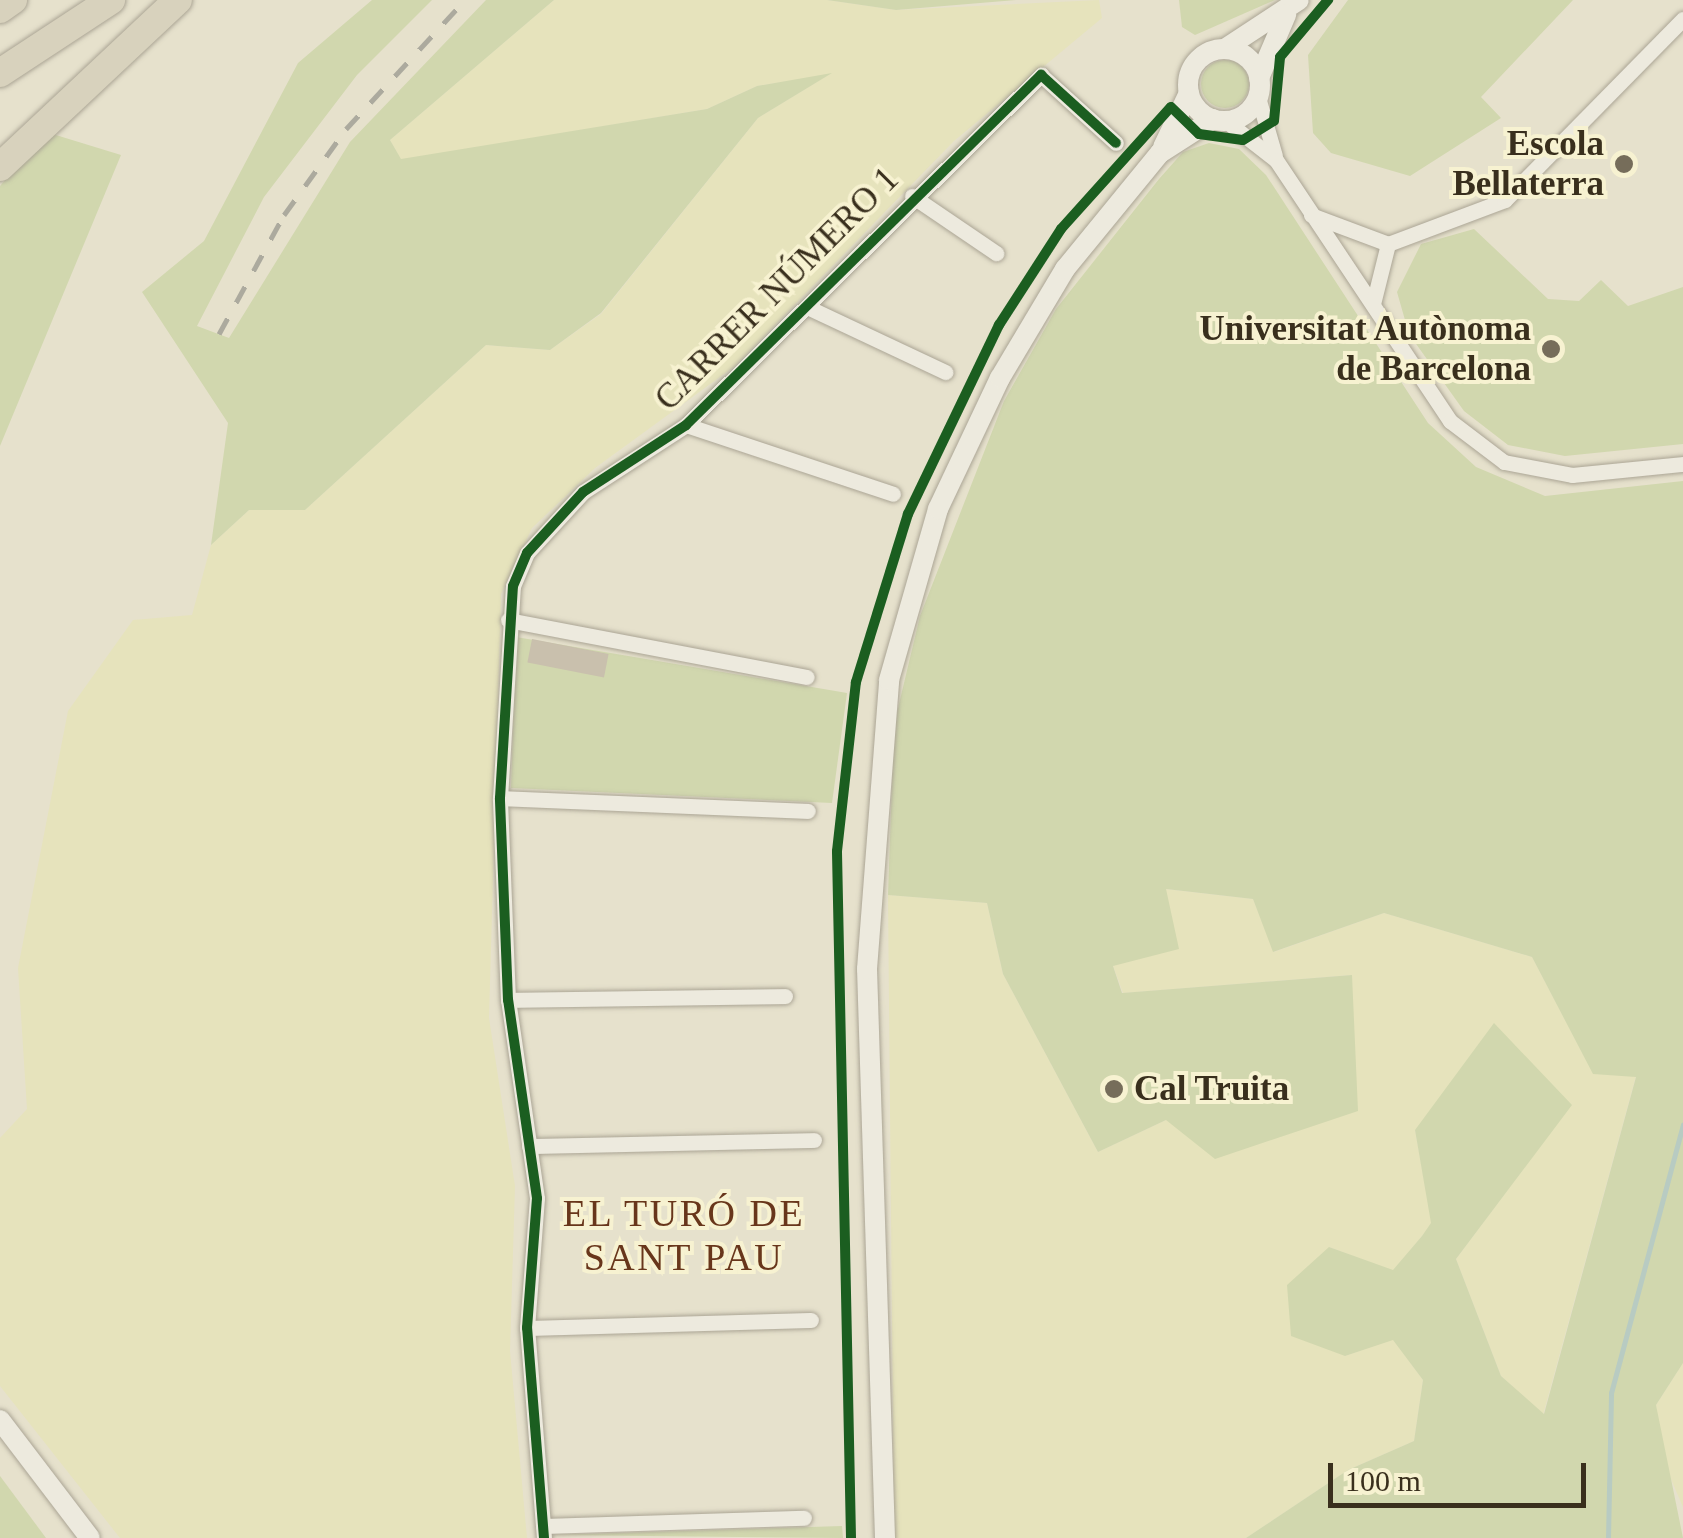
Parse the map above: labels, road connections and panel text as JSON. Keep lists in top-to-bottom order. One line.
{"streets":{"street":["CARRER NÚMERO 1"]},"districts":["EL TURÓ DE SANT PAU"],"places":["Escola Bellaterra","Universitat Autònoma de Barcelona","Cal Truita"],"scale_bar":"100 m"}
